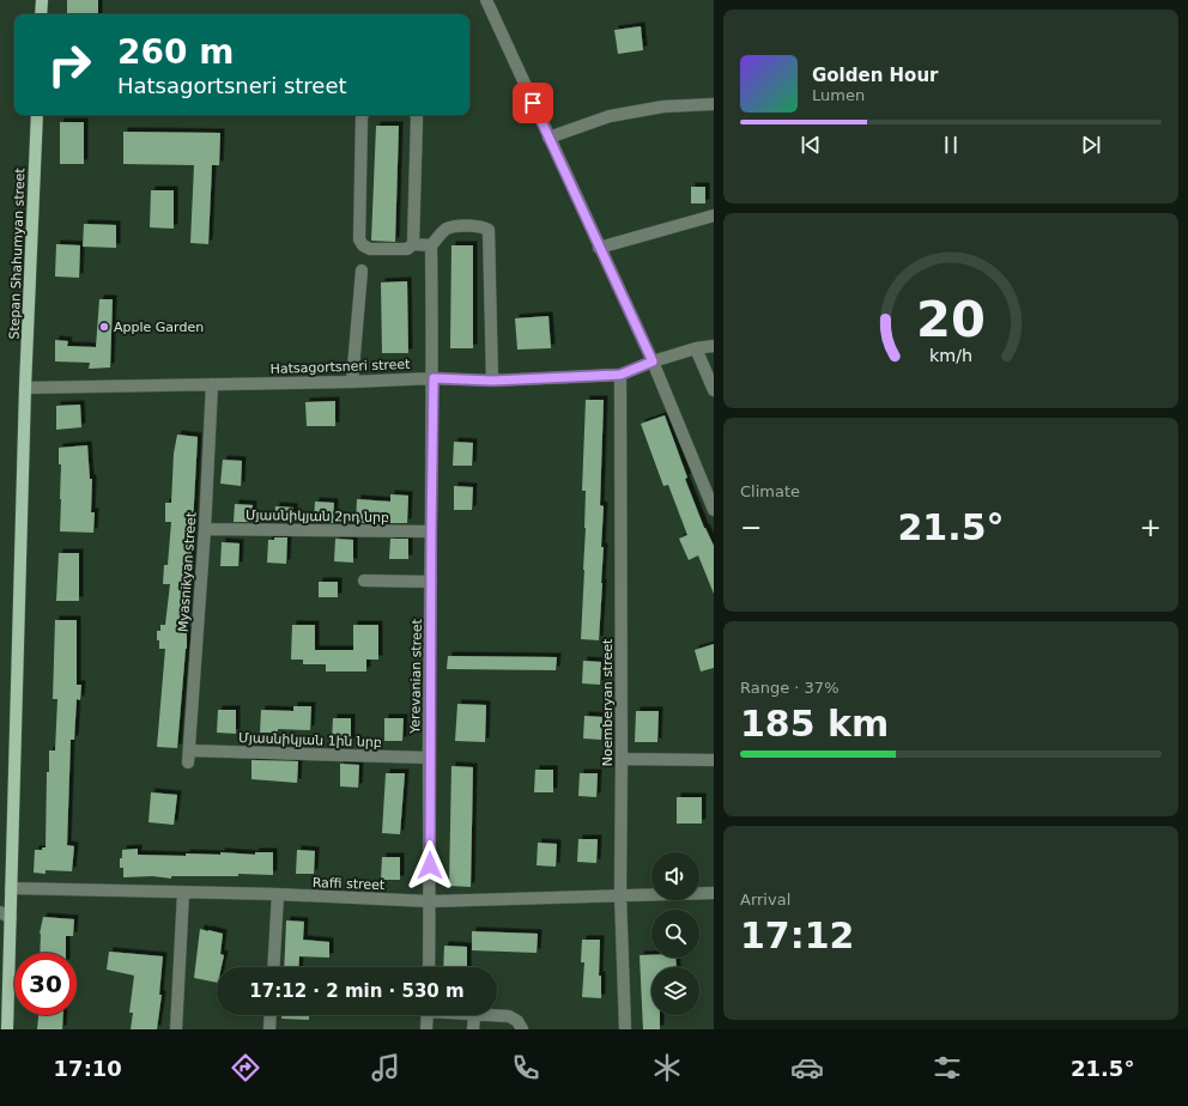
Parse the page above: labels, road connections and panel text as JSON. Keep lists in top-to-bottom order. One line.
{"streets":{"main road":["Stepan Shahumyan street"],"street":["Hatsagortsneri street","Մյասնիկյան 2րդ նրբ","Myasnikyan street","Yerevanian street","Noemberyan street","Մյասնիկյան 1ին նրբ","Raffi street"]},"crossings":[["Stepan Shahumyan street","Hatsagortsneri street"],["Stepan Shahumyan street","Raffi street"],["Hatsagortsneri street","Myasnikyan street"],["Hatsagortsneri street","Yerevanian street"],["Hatsagortsneri street","Noemberyan street"],["Մյասնիկյան 2րդ նրբ","Myasnikyan street"],["Մյասնիկյան 2րդ նրբ","Yerevanian street"],["Myasnikyan street","Մյասնիկյան 1ին նրբ"],["Yerevanian street","Մյասնիկյան 1ին նրբ"],["Yerevanian street","Raffi street"],["Noemberyan street","Raffi street"]],"places":["Apple Garden"],"page":{"turn":["260 m","Hatsagortsneri street"],"song":["Golden Hour","Lumen"],"tile":["Climate",["Range · 37%","185 km"],["Arrival","17:12"]],"heat":["−","21.5°","+"],"limit":"30","trip":"17:12 · 2 min · 530 m","tabs":["17:10","21.5°"],"gauge":["20","km/h"]}}
